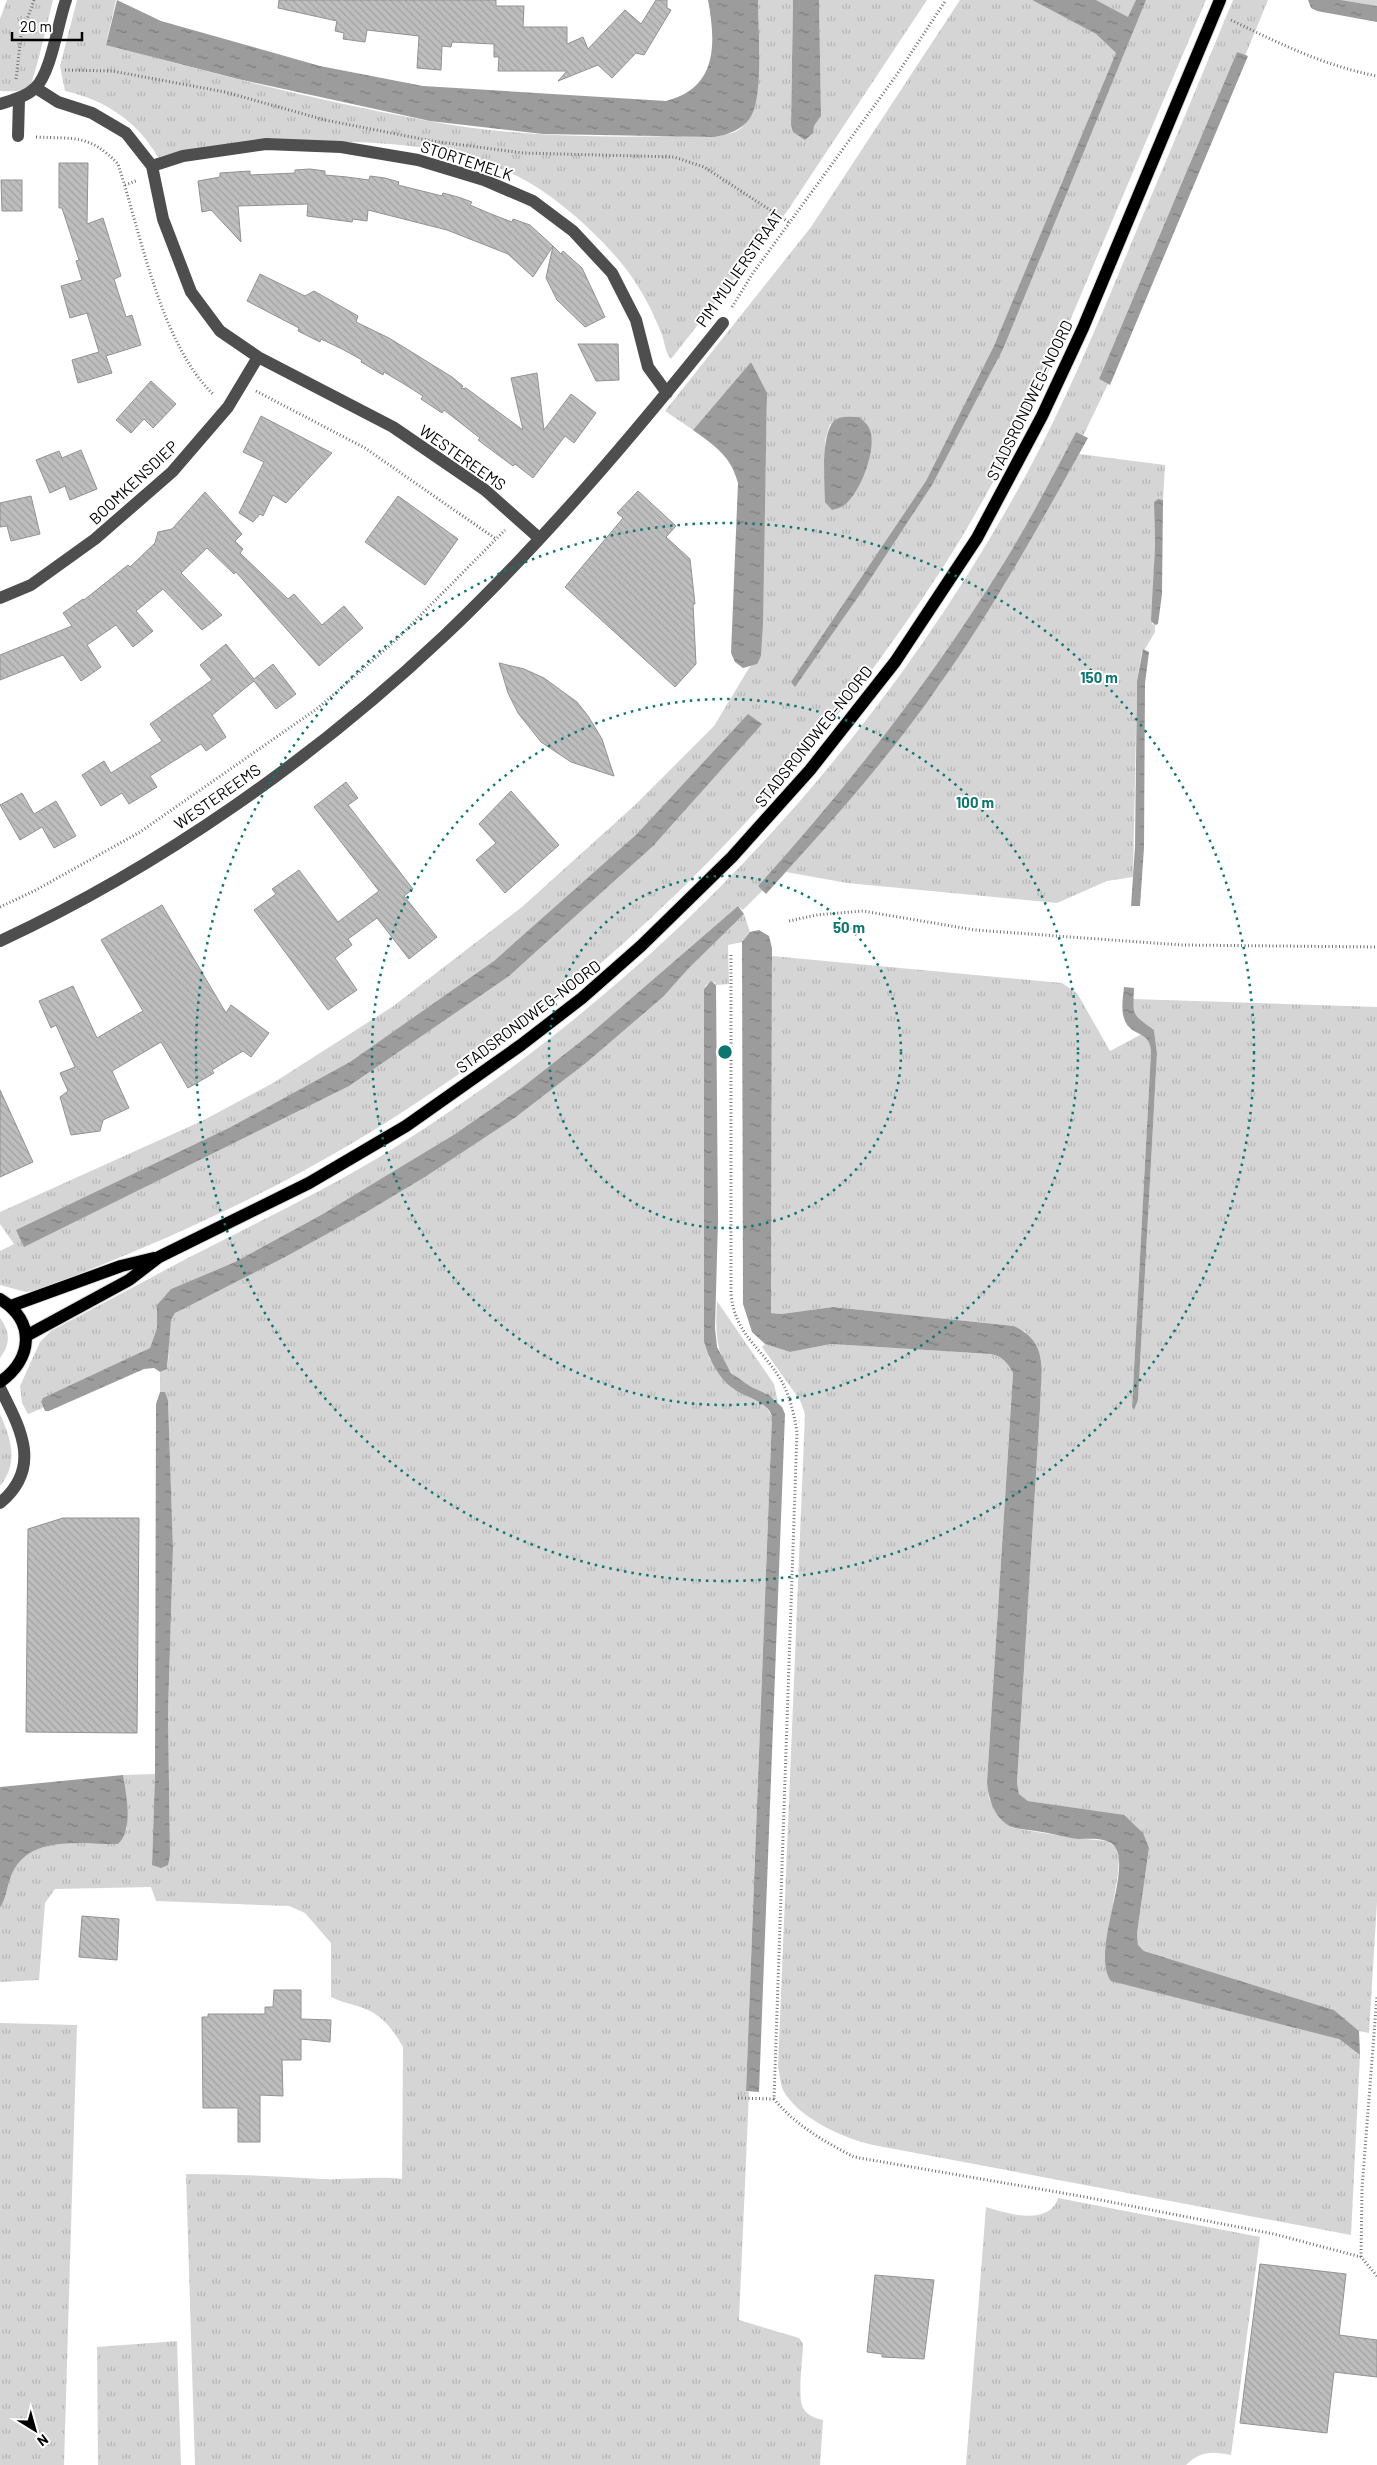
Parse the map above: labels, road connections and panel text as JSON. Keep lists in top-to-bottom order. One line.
{"streets":{"main road":["STADSRONDWEG-NOORD"],"street":["STORTEMELK","PIM MULIERSTRAAT","WESTEREEMS","BOOMKENSDIEP"]},"crossings":[["STORTEMELK","PIM MULIERSTRAAT"],["STORTEMELK","WESTEREEMS"],["PIM MULIERSTRAAT","WESTEREEMS"],["WESTEREEMS","BOOMKENSDIEP"]],"scale_bar":"20 m","north":"bottom right","rings":["150 m","100 m","50 m"]}
